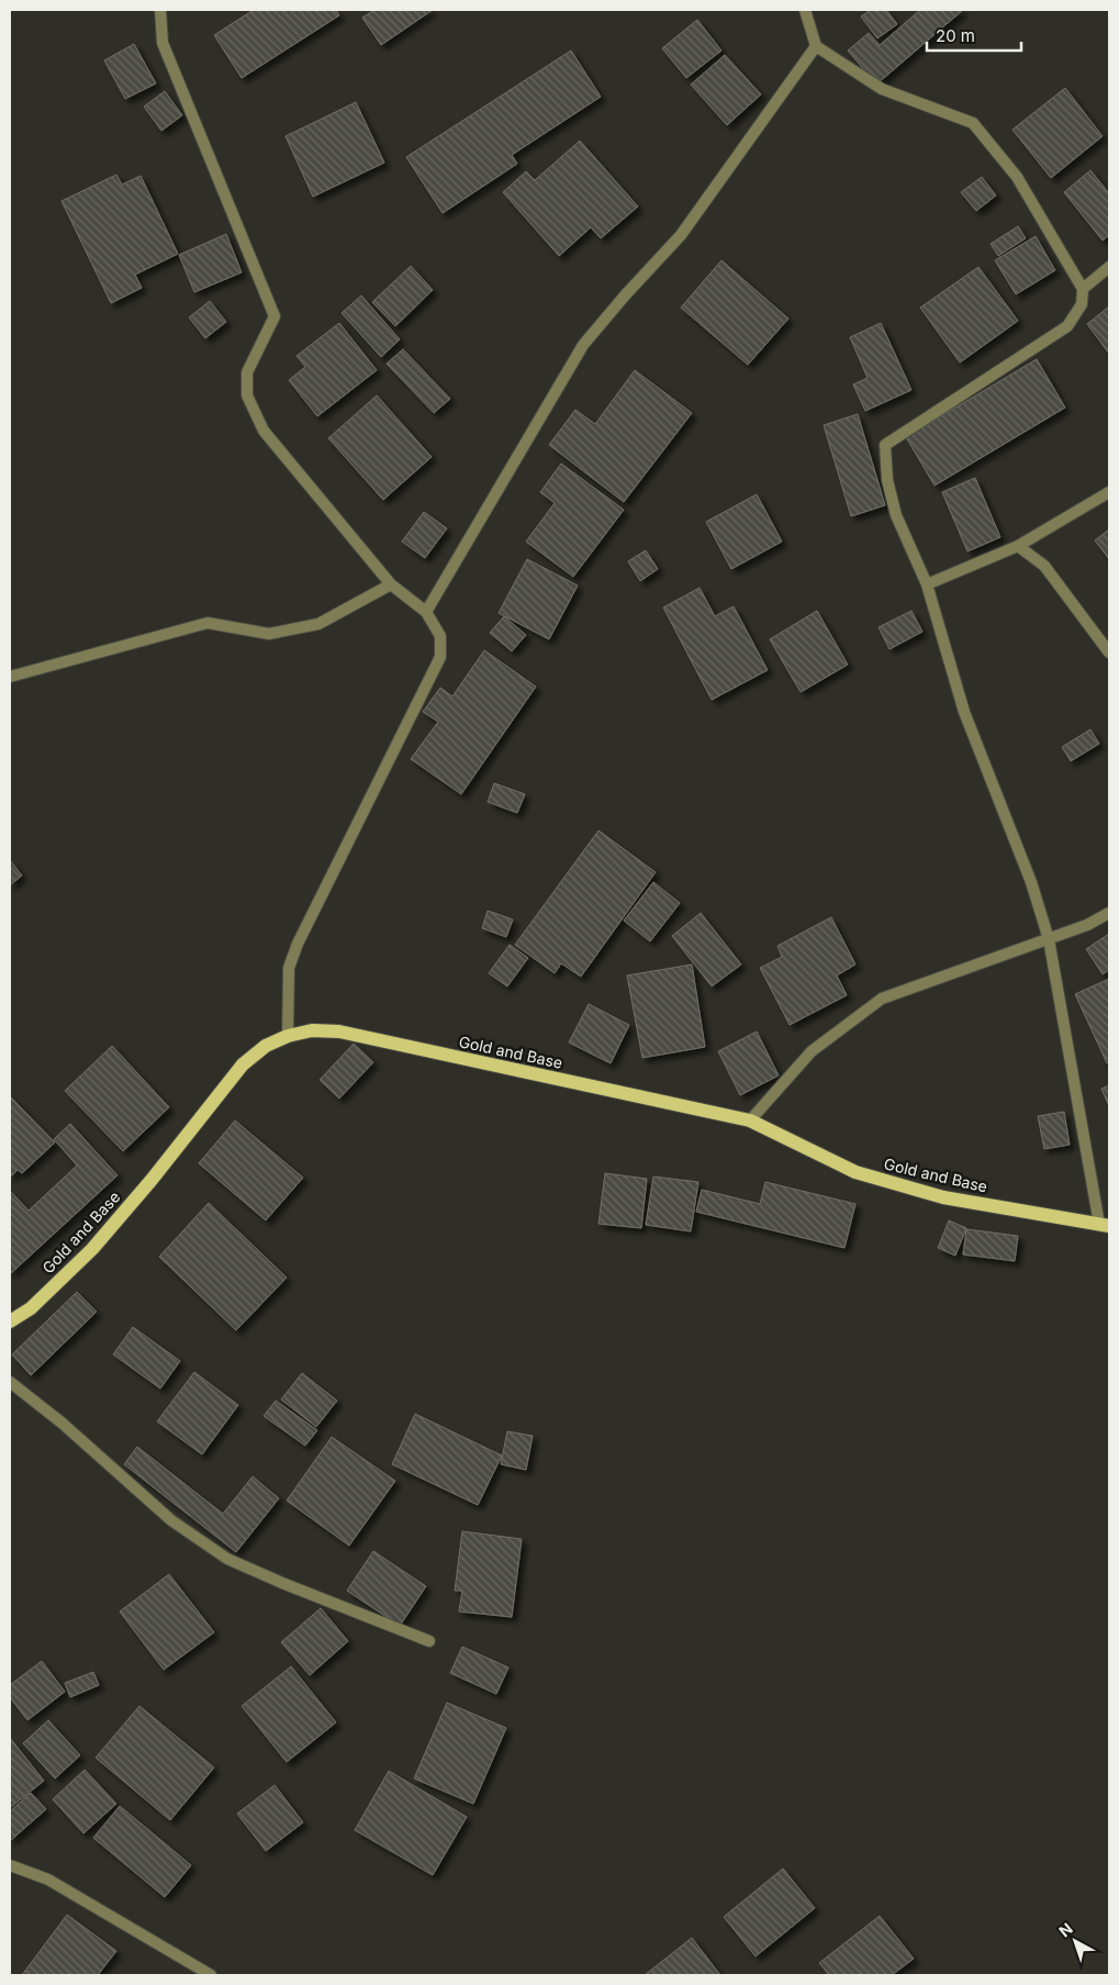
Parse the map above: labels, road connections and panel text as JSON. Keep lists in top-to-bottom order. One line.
{"streets":{"main road":["Gold and Base"]},"scale_bar":"20 m","north":"top left"}
